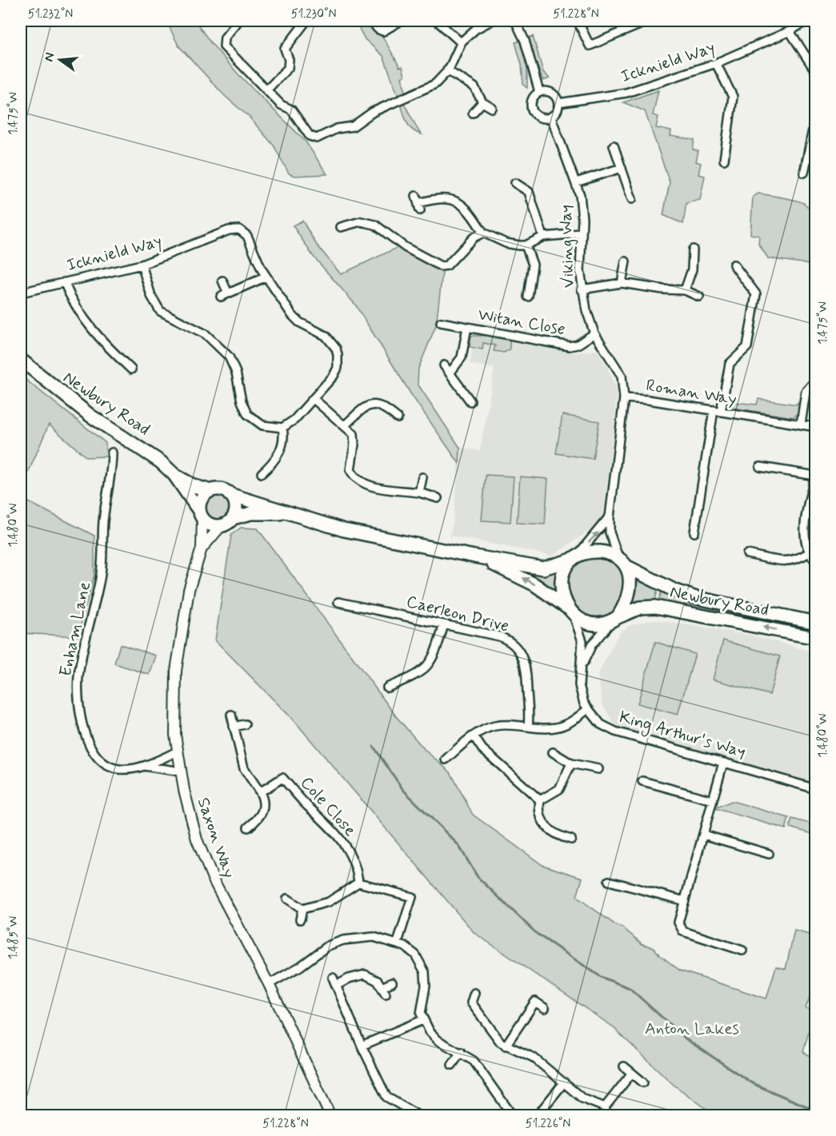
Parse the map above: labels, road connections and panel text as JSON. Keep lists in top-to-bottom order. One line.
{"streets":{"main road":["Newbury Road"],"street":["Icknield Way","Viking Way","Witan Close","Roman Way","Caerleon Drive","Enham Lane","King Arthur's Way","Cole Close","Saxon Way"]},"crossings":[["Icknield Way","Viking Way"],["Viking Way","Witan Close"],["Viking Way","Roman Way"],["Newbury Road","Saxon Way"],["Enham Lane","Saxon Way"]],"parks":["Anton Lakes"],"north":"left","coordinates":["51.232°N","51.230°N","51.228°N","1.475°W","1.480°W","1.485°W","51.226°N"]}
